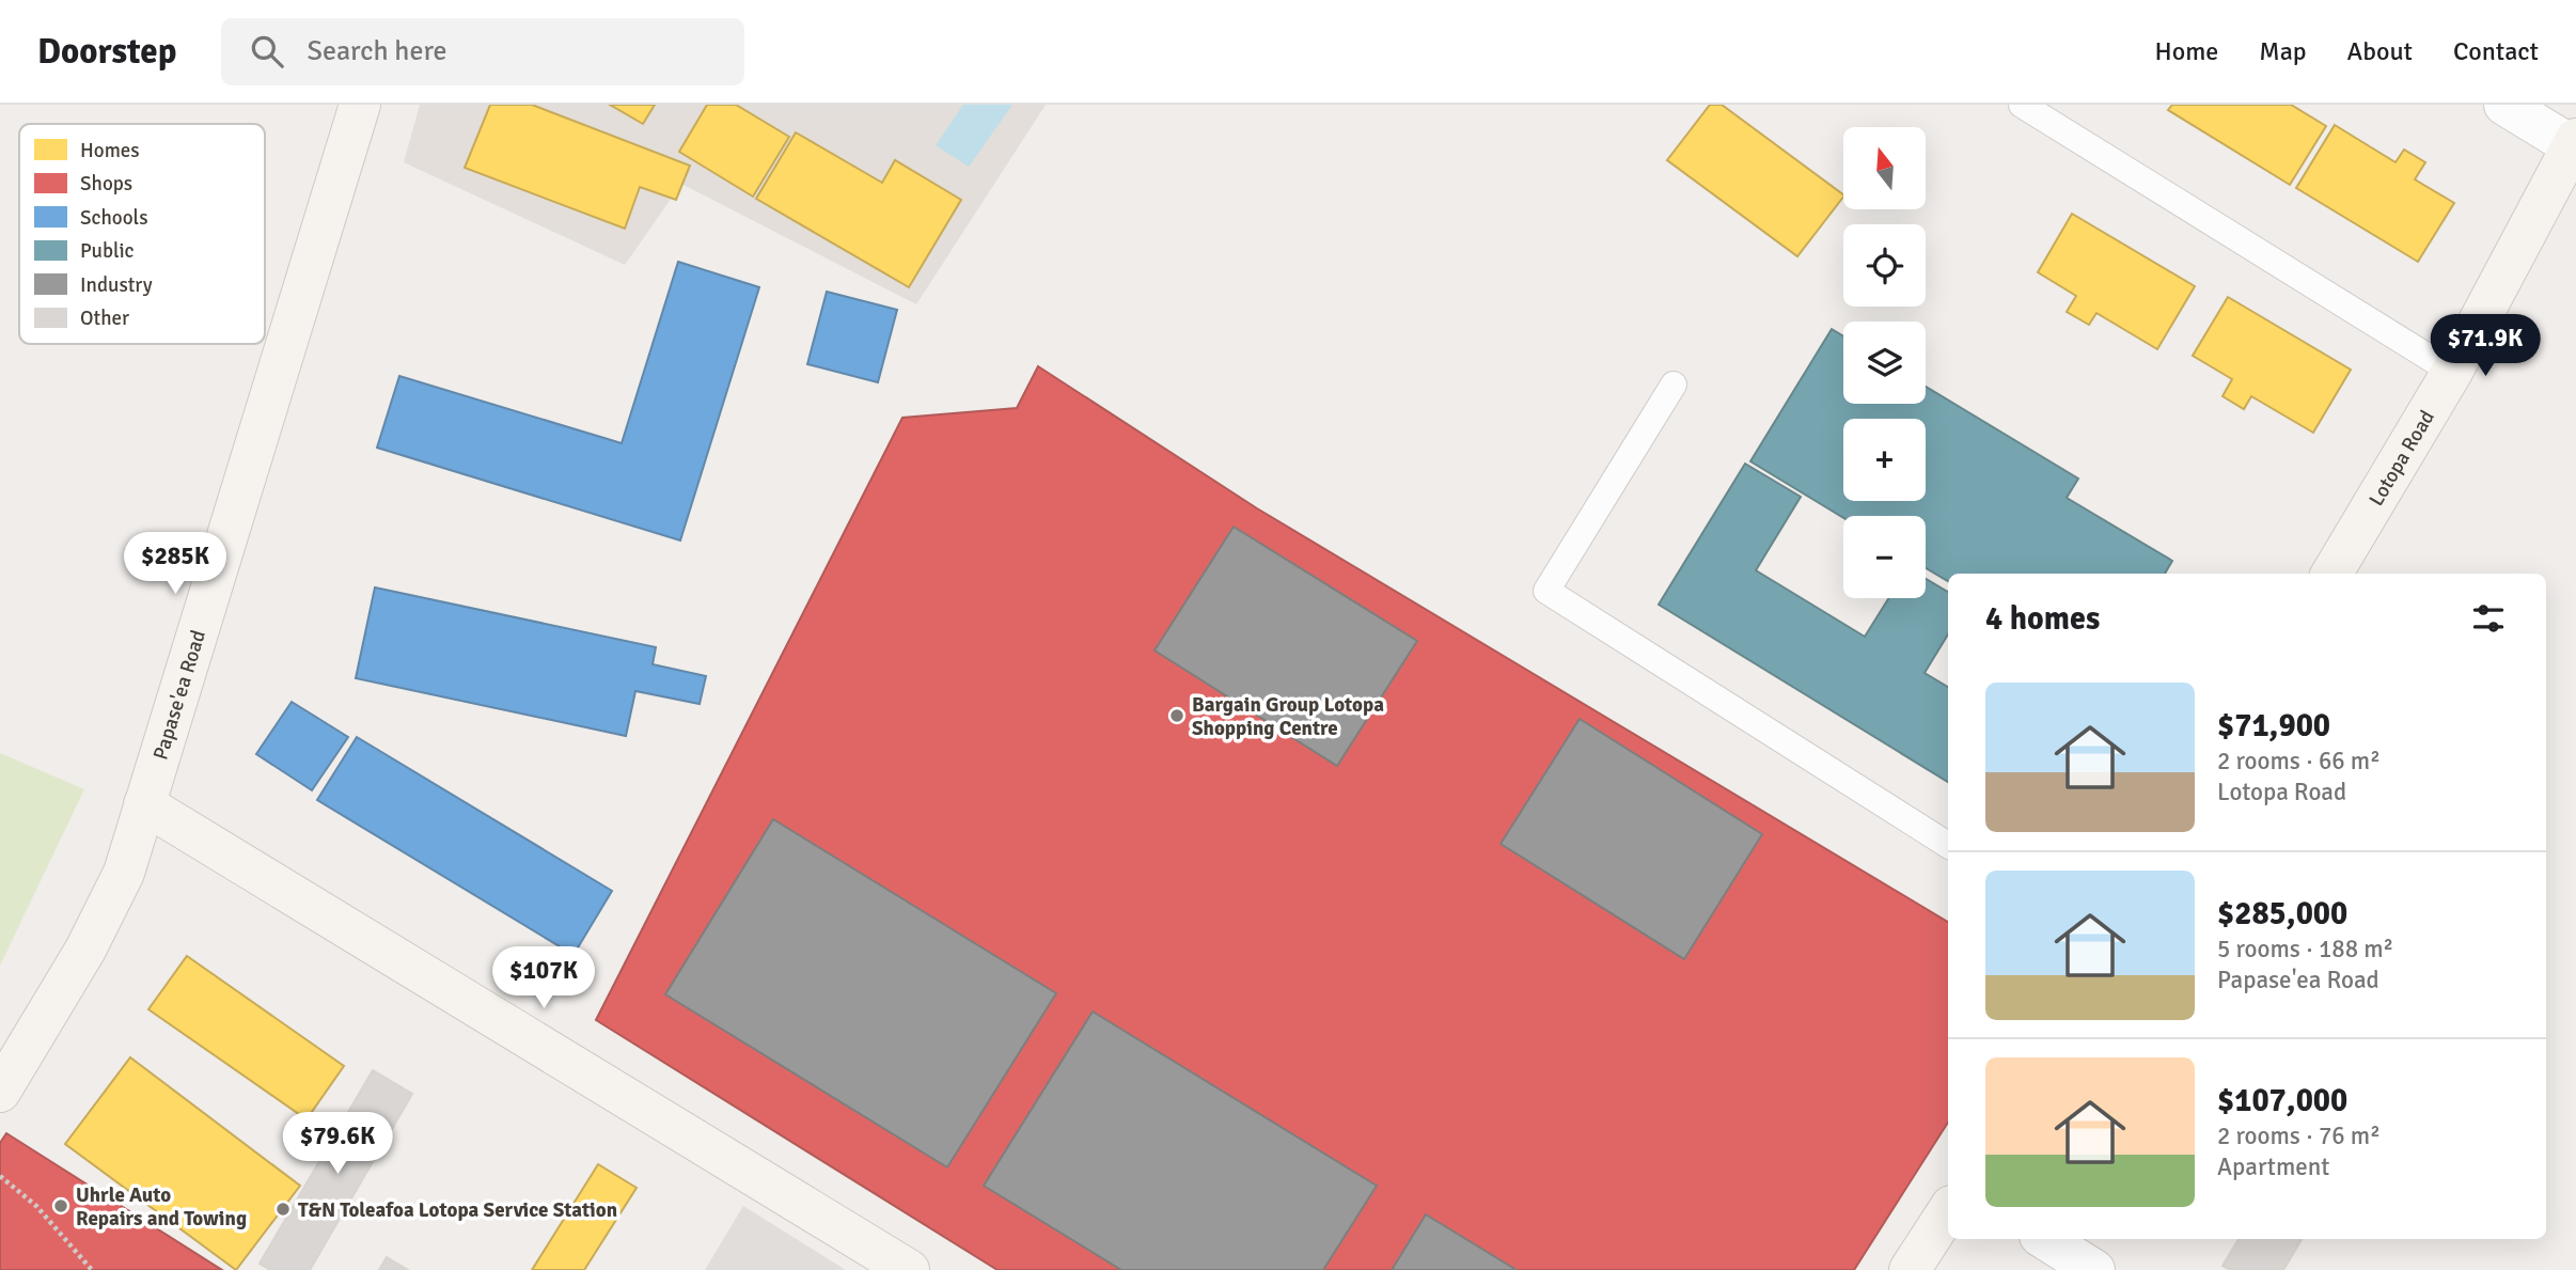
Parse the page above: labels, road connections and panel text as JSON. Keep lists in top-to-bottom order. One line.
{"streets":{"street":["Lotopa Road","Papase'ea Road"]},"places":["Bargain Group Lotopa Shopping Centre","Uhrle Auto Repairs and Towing","T&N Toleafoa Lotopa Service Station"],"legend":["Homes","Shops","Schools","Public","Industry","Other"],"north":"top","page":{"header":"Doorstep","search":"Search here","nav":["Home","Map","About","Contact"],"map_buttons":["+","−"],"price":["$71.9K","$285K","$107K","$79.6K"],"heading":"4 homes","list":[{"name":"$71,900","note":"2 rooms · 66 m² · Lotopa Road"},{"name":"$285,000","note":"5 rooms · 188 m² · Papase'ea Road"},{"name":"$107,000","note":"2 rooms · 76 m² · Apartment"}]}}
